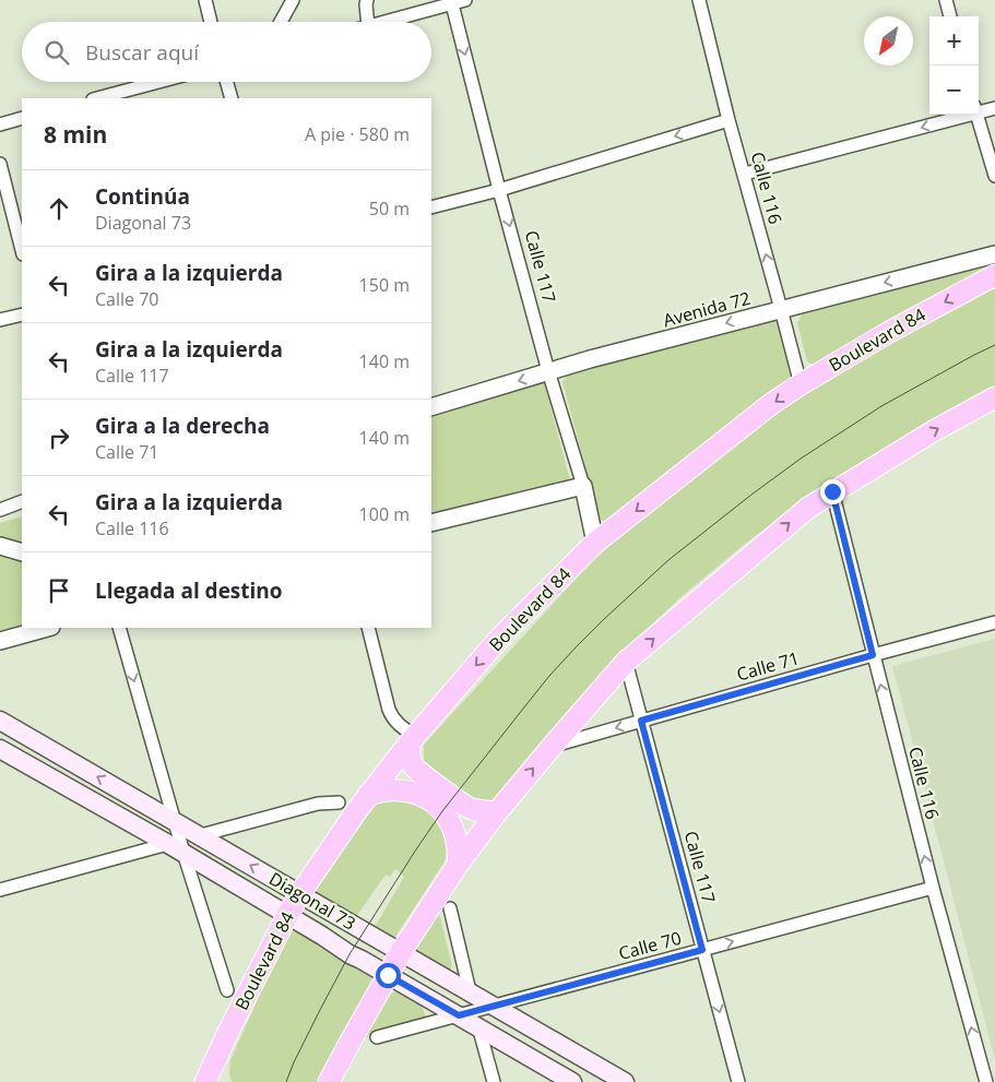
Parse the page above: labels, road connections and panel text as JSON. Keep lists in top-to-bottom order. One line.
{"streets":{"highway":["Boulevard 84"],"main road":["Diagonal 73"],"street":["Calle 116","Calle 117","Avenida 72","Calle 71","Calle 70"]},"crossings":[["Calle 116","Avenida 72"],["Calle 116","Boulevard 84"],["Calle 116","Calle 71"],["Calle 116","Calle 70"],["Calle 117","Avenida 72"],["Calle 117","Boulevard 84"],["Calle 117","Calle 71"],["Calle 117","Calle 70"],["Boulevard 84","Diagonal 73"],["Diagonal 73","Calle 70"]],"one_way":["Calle 116","Calle 117","Calle 70"],"north":"bottom left","page":{"map_buttons":["+","−"],"search":"Buscar aquí","heading":["8 min","A pie · 580 m"],"list":[["Continúa","Diagonal 73","50 m"],["Gira a la izquierda","Calle 70","150 m"],["Gira a la izquierda","Calle 117","140 m"],["Gira a la derecha","Calle 71","140 m"],["Gira a la izquierda","Calle 116","100 m"],"Llegada al destino"]}}
